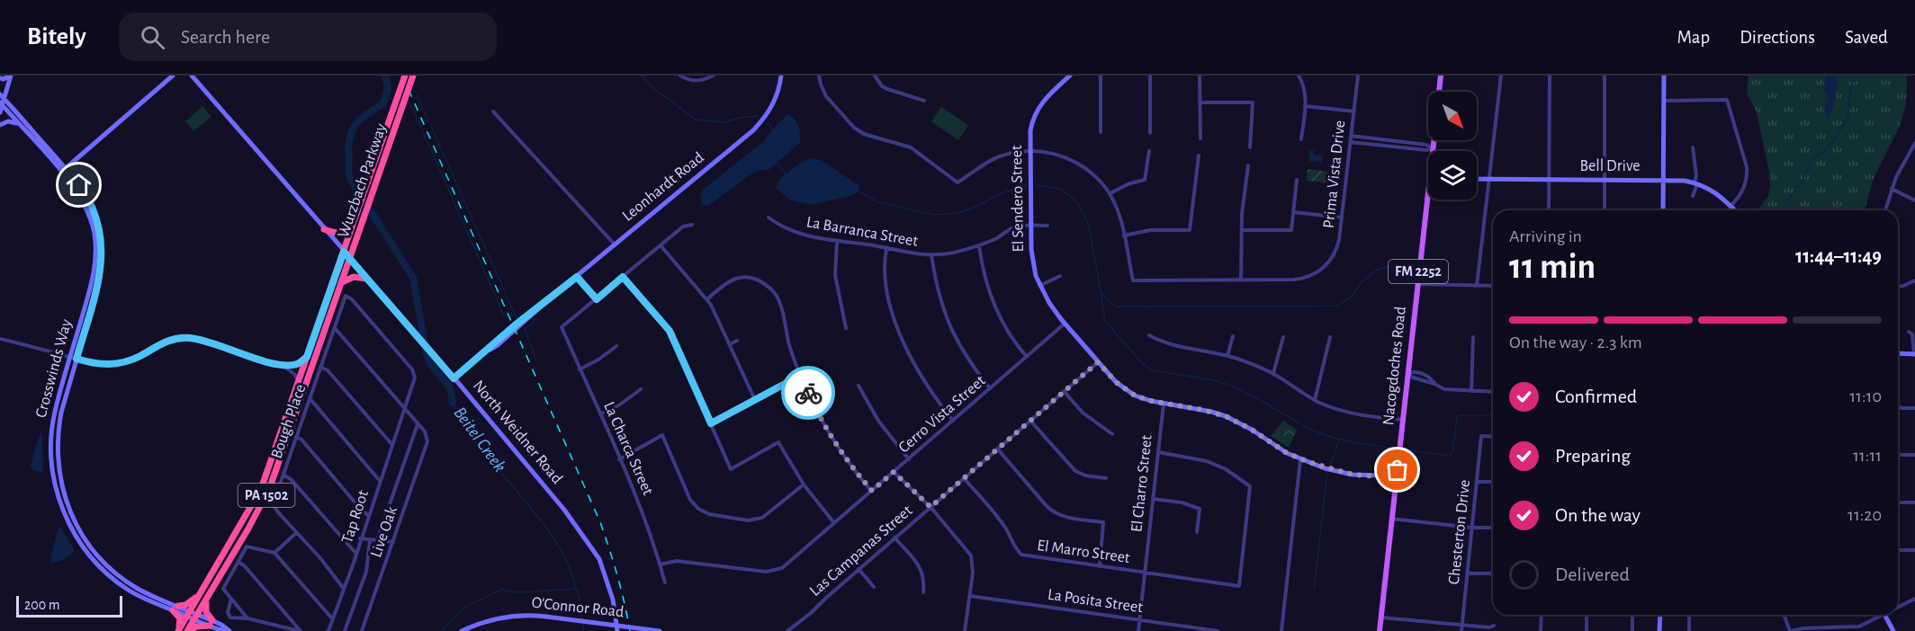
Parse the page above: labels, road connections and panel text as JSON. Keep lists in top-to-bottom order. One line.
{"streets":{"highway":["Wurzbach Parkway","PA 1502"],"main road":["FM 2252","Nacogdoches Road"],"street":["Bell Drive","Prima Vista Drive","Leonhardt Road","El Sendero Street","La Barranca Street","Crosswinds Way","Cerro Vista Street","Bough Place","North Weidner Road","La Charca Street","El Charro Street","Tap Root","Live Oak","Chesterton Drive","Las Campanas Street","El Marro Street","La Posita Street","O'Connor Road"]},"crossings":[["Wurzbach Parkway","Crosswinds Way"],["Wurzbach Parkway","North Weidner Road"],["Leonhardt Road","North Weidner Road"],["El Sendero Street","La Barranca Street"],["El Sendero Street","Nacogdoches Road"],["El Sendero Street","Cerro Vista Street"],["El Sendero Street","El Charro Street"],["El Sendero Street","Las Campanas Street"],["Cerro Vista Street","La Charca Street"],["Bough Place","Tap Root"],["El Charro Street","El Marro Street"],["El Charro Street","La Posita Street"],["Las Campanas Street","El Marro Street"]],"water":["Beitel Creek"],"scale_bar":"200 m","north":"bottom right","page":{"header":"Bitely","search":"Search here","nav":["Map","Directions","Saved"],"heading":["11 min","Arriving in","11:44–11:49"],"bar":"On the way · 2.3 km","list":[["Confirmed","11:10"],["Preparing","11:11"],["On the way","11:20"],"Delivered"],"scale":"200 m"}}
